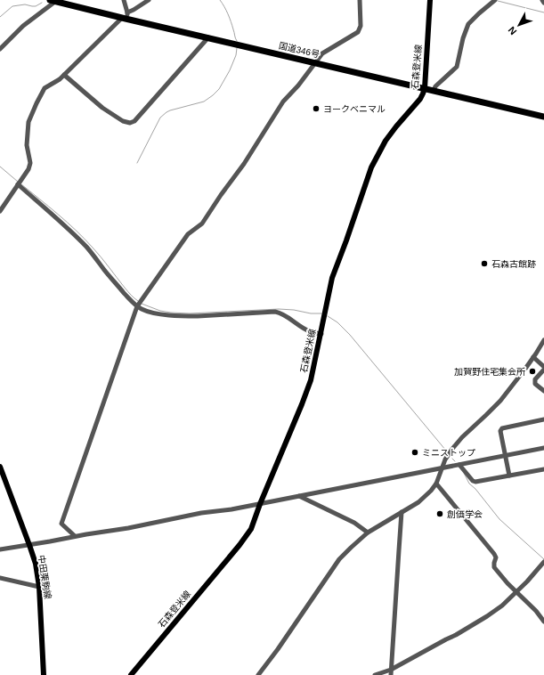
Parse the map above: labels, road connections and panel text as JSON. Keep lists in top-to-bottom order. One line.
{"streets":{"highway":["国道346号"],"main road":["石森登米線","中田栗駒線"]},"crossings":[["国道346号","石森登米線"]],"places":["ヨークベニマル","石森古館跡","加賀野住宅集会所","ミニストップ","創価学会"],"north":"bottom left"}
